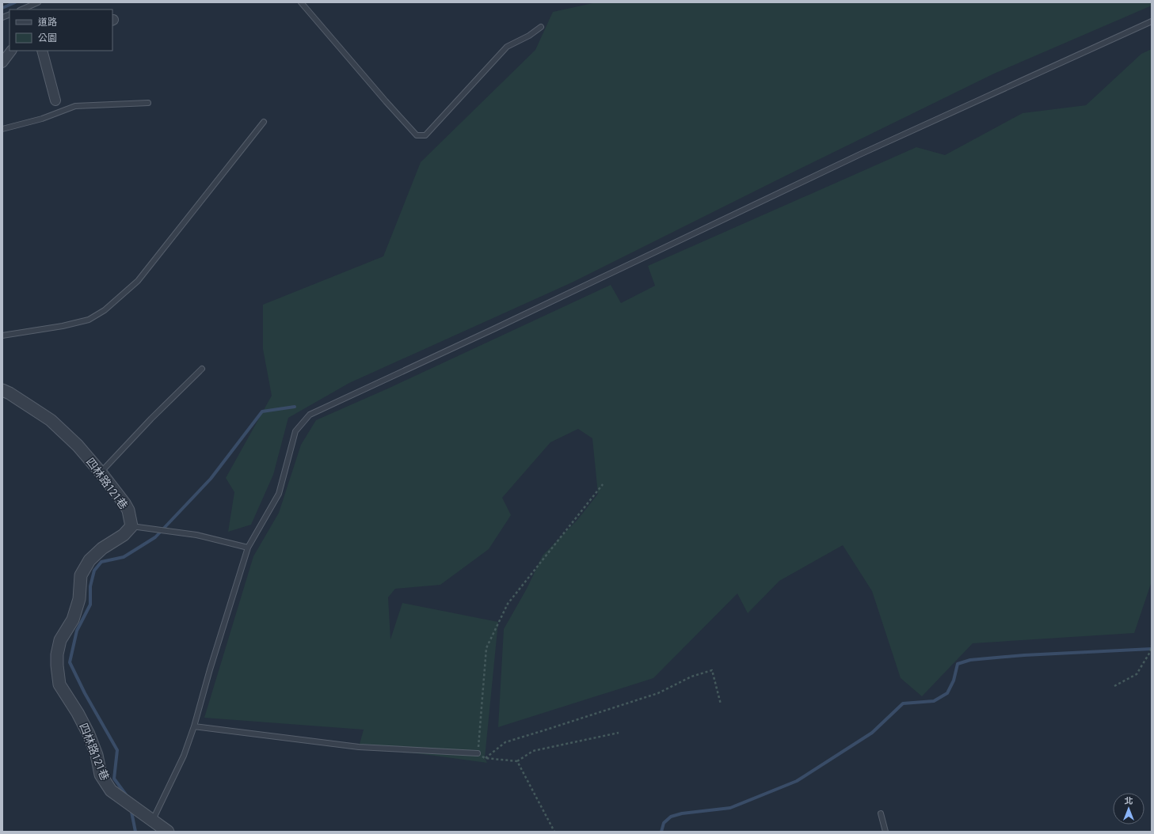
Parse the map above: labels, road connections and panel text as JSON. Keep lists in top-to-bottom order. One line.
{"streets":{"street":["四林路121巷"]},"legend":["道路","公園"],"north":"top"}
